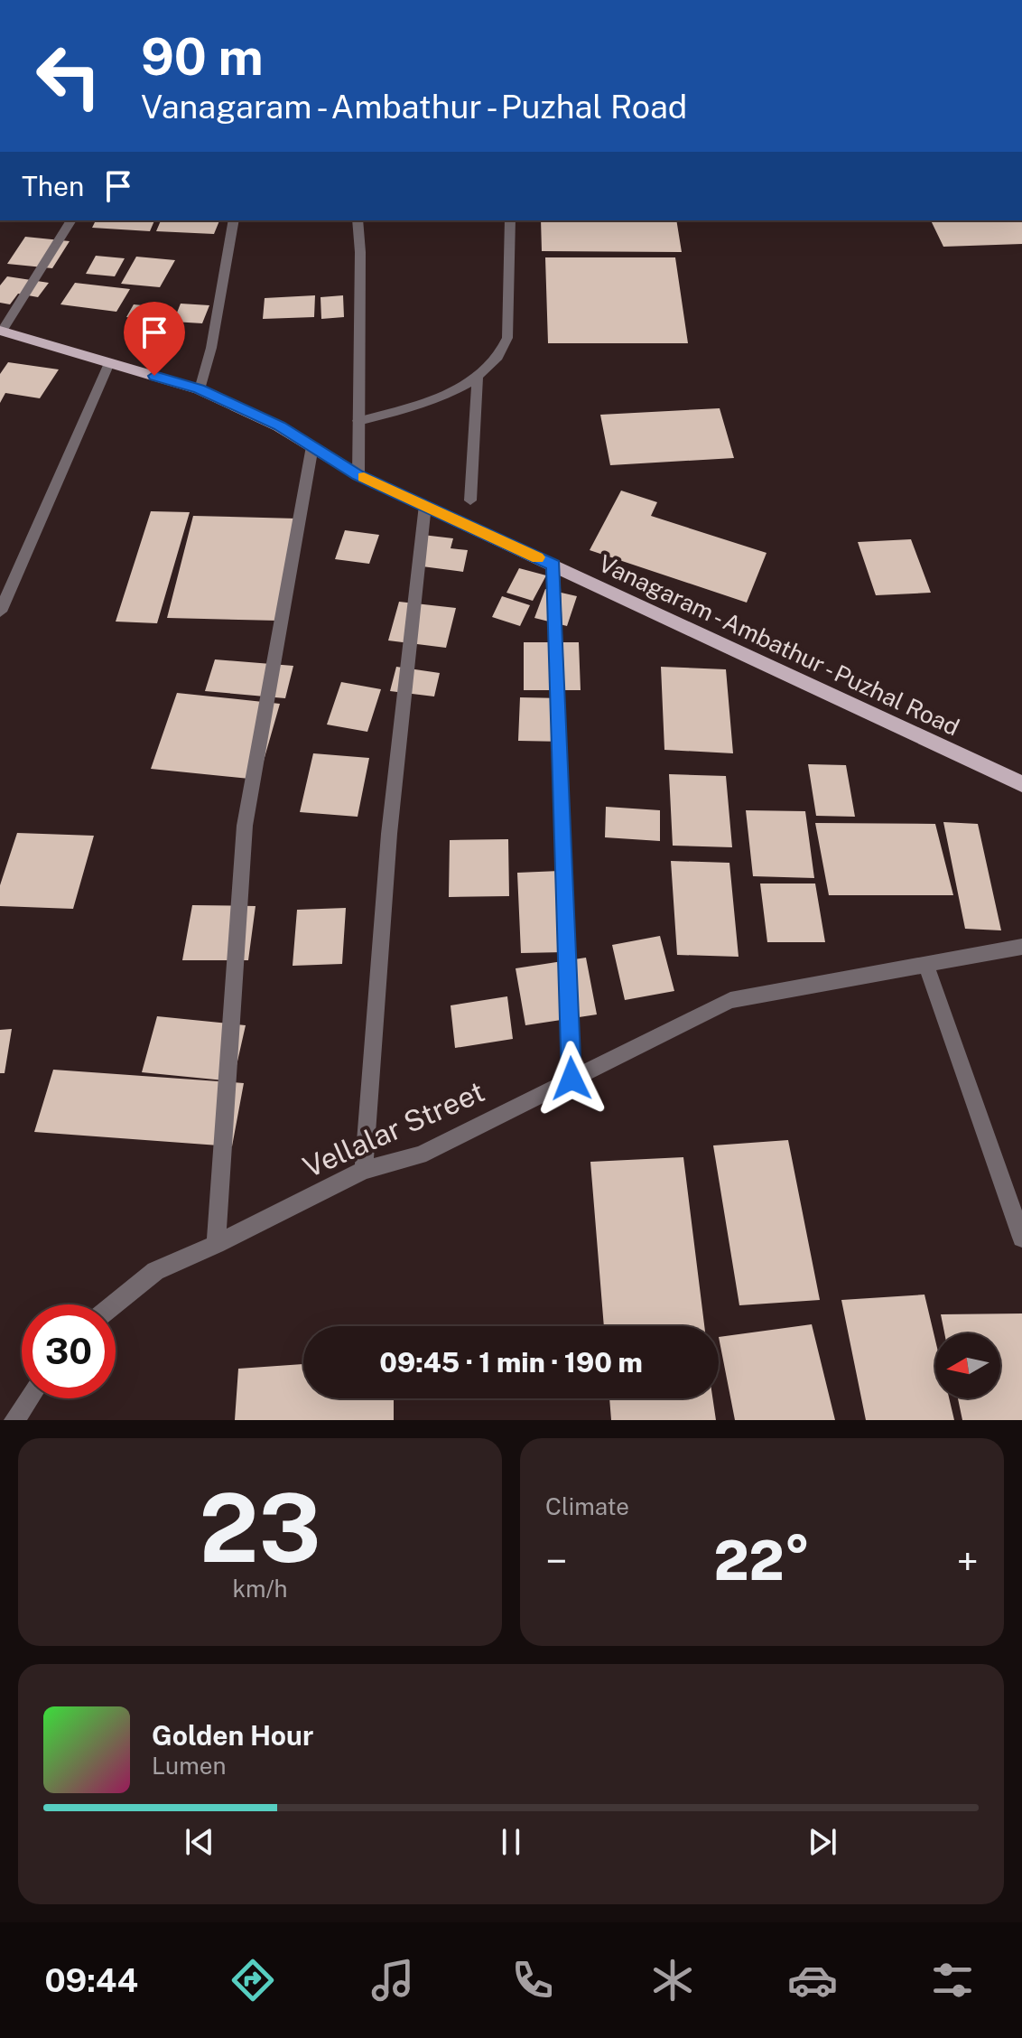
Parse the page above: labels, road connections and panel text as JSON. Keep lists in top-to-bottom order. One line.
{"streets":{"main road":["Vanagaram - Ambathur - Puzhal Road"],"street":["Vellalar Street"]},"north":"left","page":{"turn":["90 m","Vanagaram - Ambathur - Puzhal Road"],"then":"Then","limit":"30","trip":"09:45 · 1 min · 190 m","tile":[["23","km/h"],"Climate"],"heat":["−","22°","+"],"song":["Golden Hour","Lumen"],"tabs":"09:44"}}
